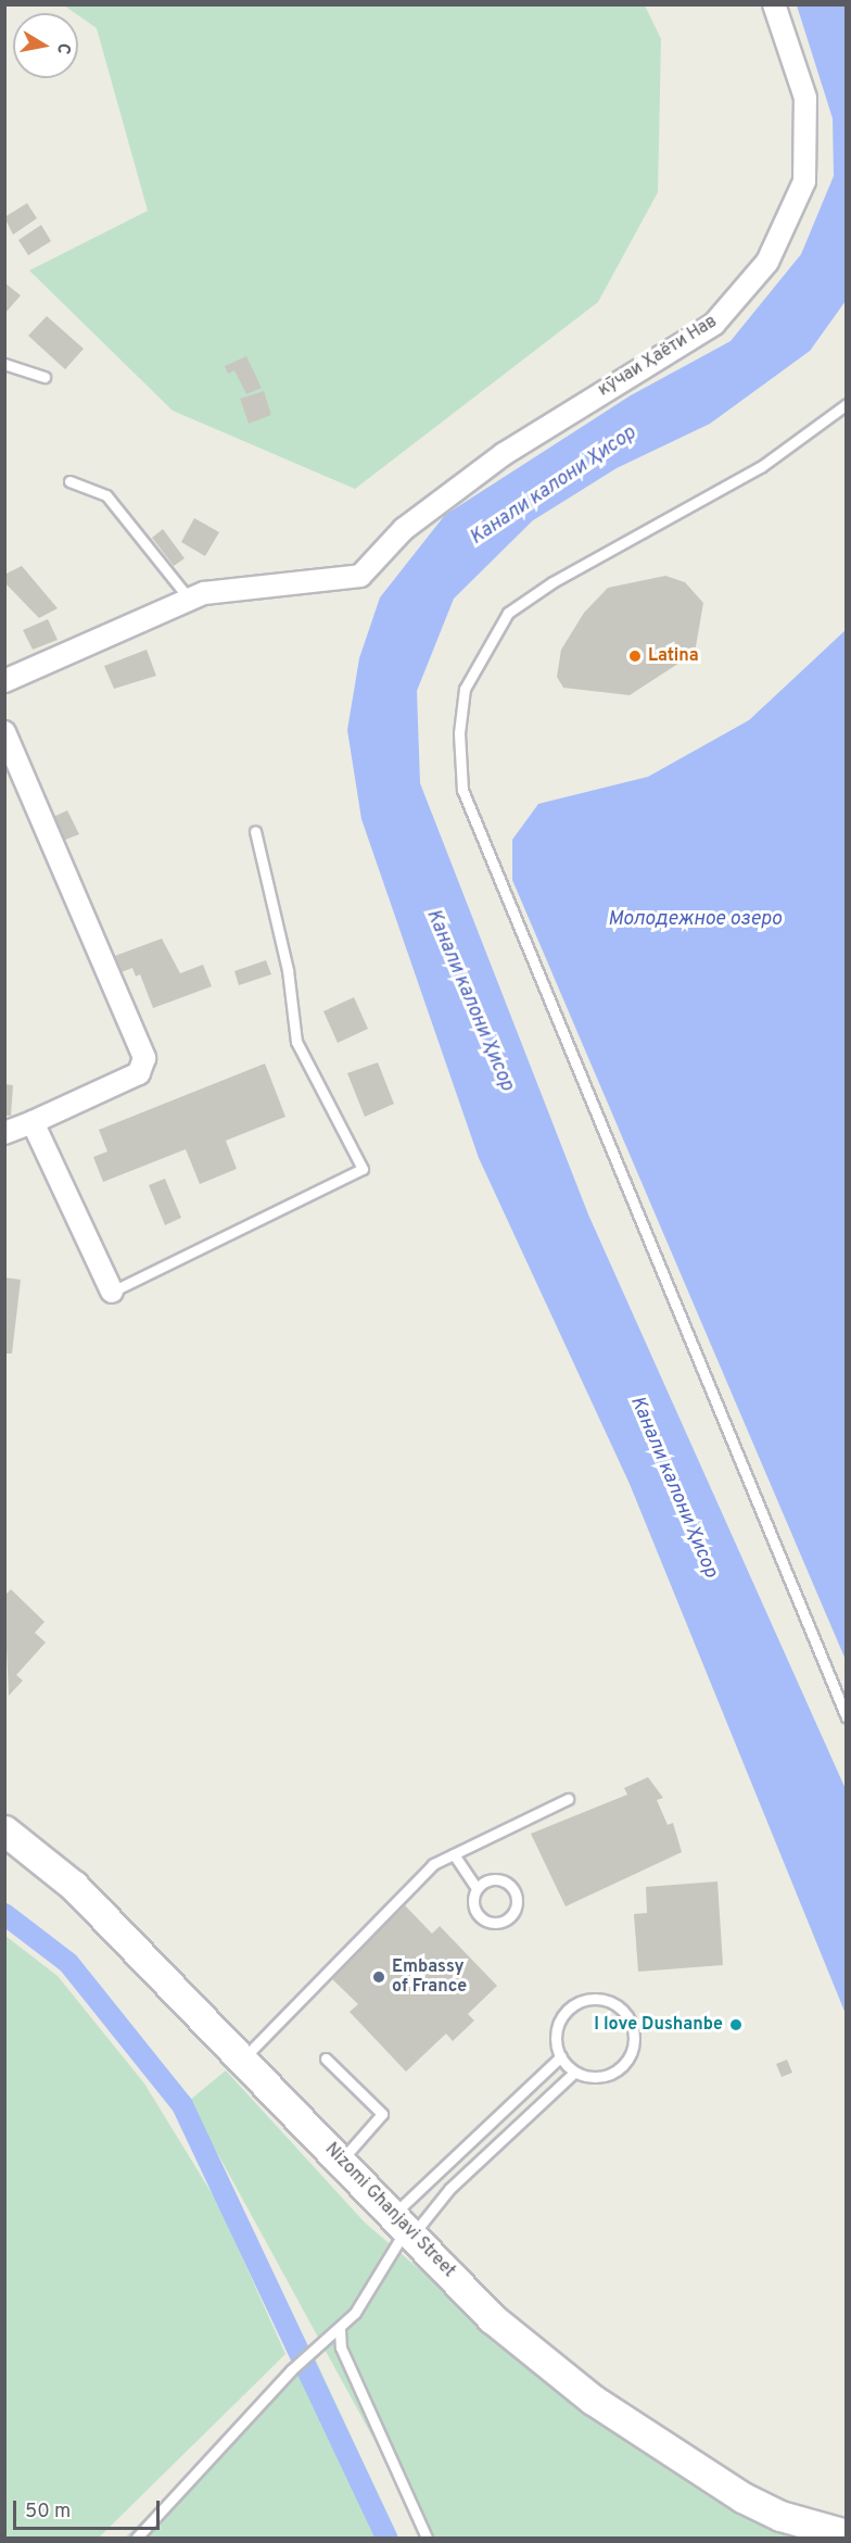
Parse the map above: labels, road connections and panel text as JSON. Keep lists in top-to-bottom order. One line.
{"streets":{"street":["кӯчаи Ҳаёти Нав","Nizomi Ghanjavi Street"]},"water":["Канали калони Ҳисор","Молодежное озеро"],"places":["Latina","Embassy of France","I love Dushanbe"],"scale_bar":"50 m","north":"right"}
